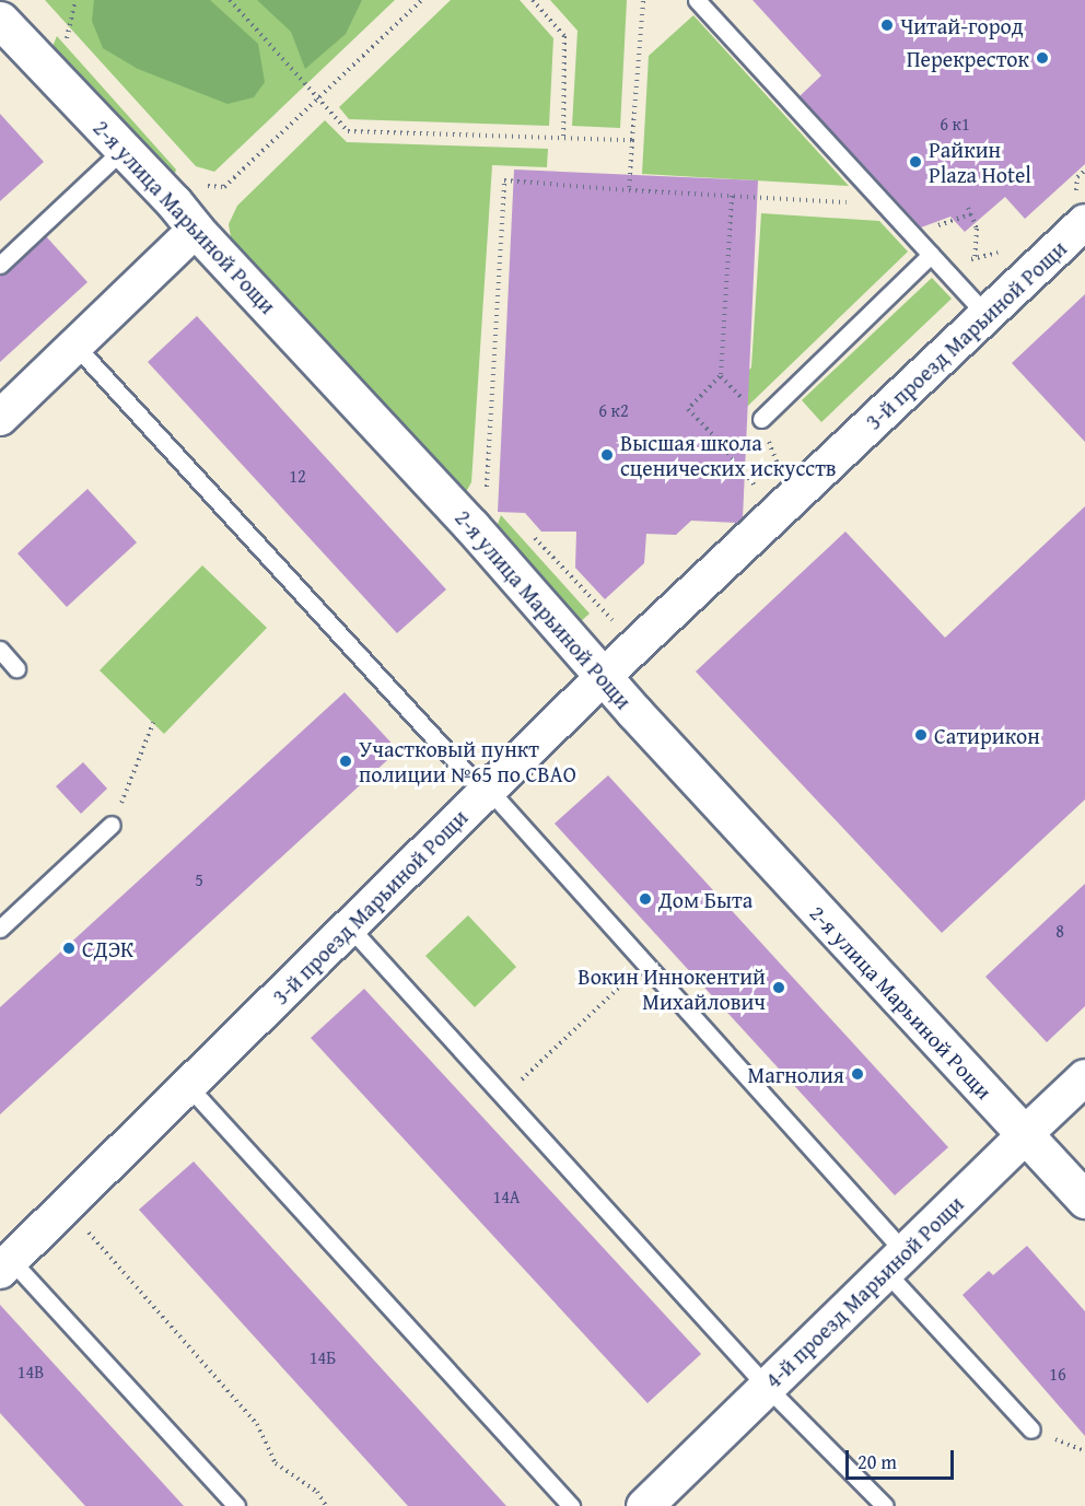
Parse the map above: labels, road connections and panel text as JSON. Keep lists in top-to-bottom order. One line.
{"streets":{"street":["2-я улица Марьиной Рощи","3-й проезд Марьиной Рощи","4-й проезд Марьиной Рощи"]},"crossings":[["2-я улица Марьиной Рощи","3-й проезд Марьиной Рощи"],["2-я улица Марьиной Рощи","4-й проезд Марьиной Рощи"]],"places":["Читай-город","Перекресток","Райкин Plaza Hotel","Высшая школа сценических искусств","Сатирикон","Участковый пункт полиции №65 по СВАО","Дом Быта","СДЭК","Вокин Иннокентий Михайлович","Магнолия"],"house_numbers":["6 к1","6 к2","12","5","8","14А","14Б","14В","16"],"scale_bar":"20 m"}
